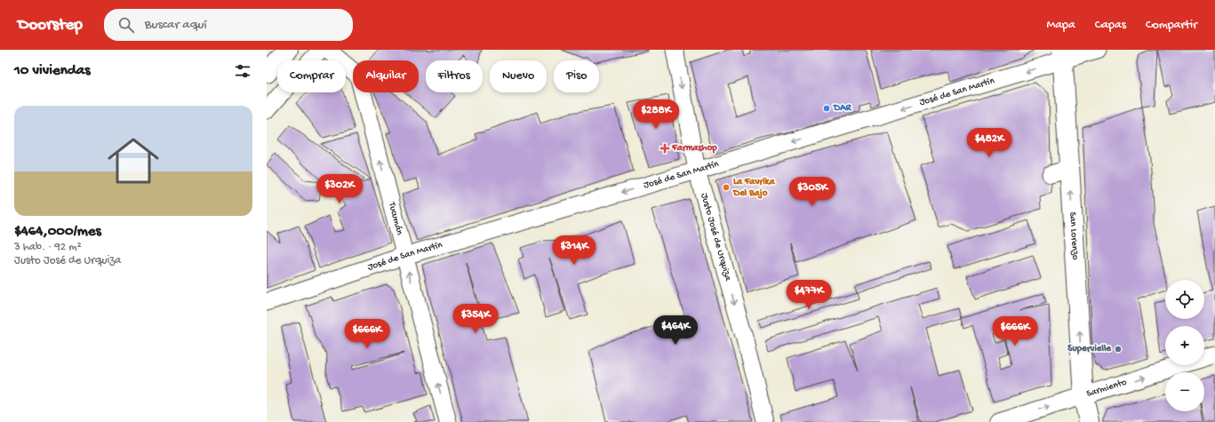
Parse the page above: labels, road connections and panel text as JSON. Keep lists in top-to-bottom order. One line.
{"streets":{"main road":["San Lorenzo"],"street":["José de San Martín","Tucumán","Justo José de Urquiza","Sarmiento"]},"crossings":[["José de San Martín","Tucumán"],["José de San Martín","San Lorenzo"],["José de San Martín","Justo José de Urquiza"],["San Lorenzo","Sarmiento"]],"one_way":["José de San Martín","Tucumán","San Lorenzo","Justo José de Urquiza","Sarmiento"],"places":{"other":["DAR","La Favrika Del Bajo","Supervielle"],"health":["Farmashop"]},"page":{"header":"Doorstep","search":"Buscar aquí","nav":["Mapa","Capas","Compartir"],"heading":"10 viviendas","chip":["Comprar","Alquilar","Filtros","Nuevo","Piso"],"list":[{"name":"$464,000/mes","note":"3 hab. · 92 m² · Justo José de Urquiza"}],"price":["$288K","$482K","$302K","$305K","$314K","$477K","$354K","$464K","$666K","$666K"],"map_buttons":["+","−"]}}
